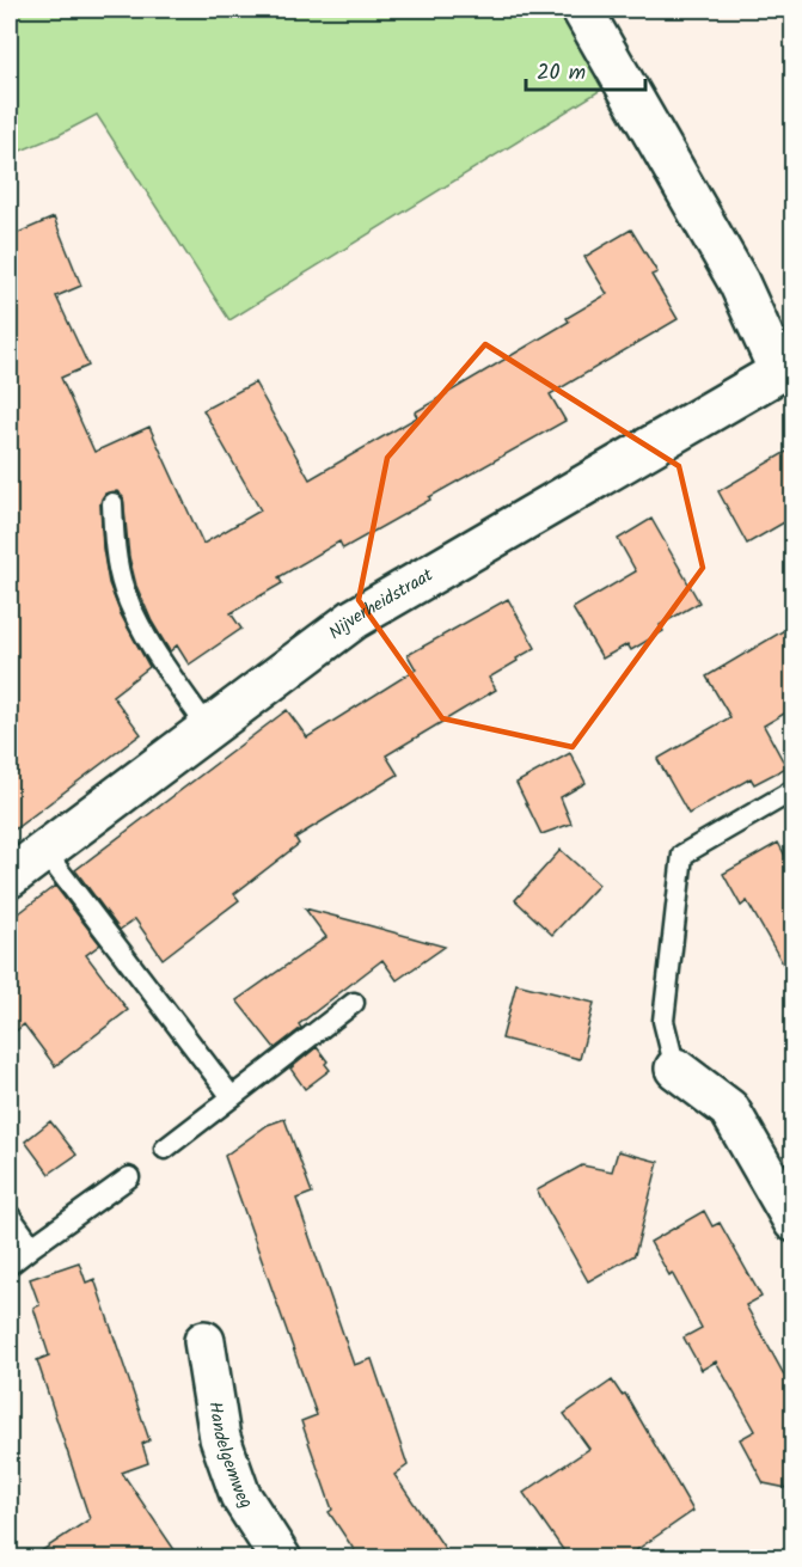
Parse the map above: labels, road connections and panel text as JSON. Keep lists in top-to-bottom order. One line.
{"streets":{"street":["Nijverheidstraat","Handelgemweg"]},"scale_bar":"20 m"}
